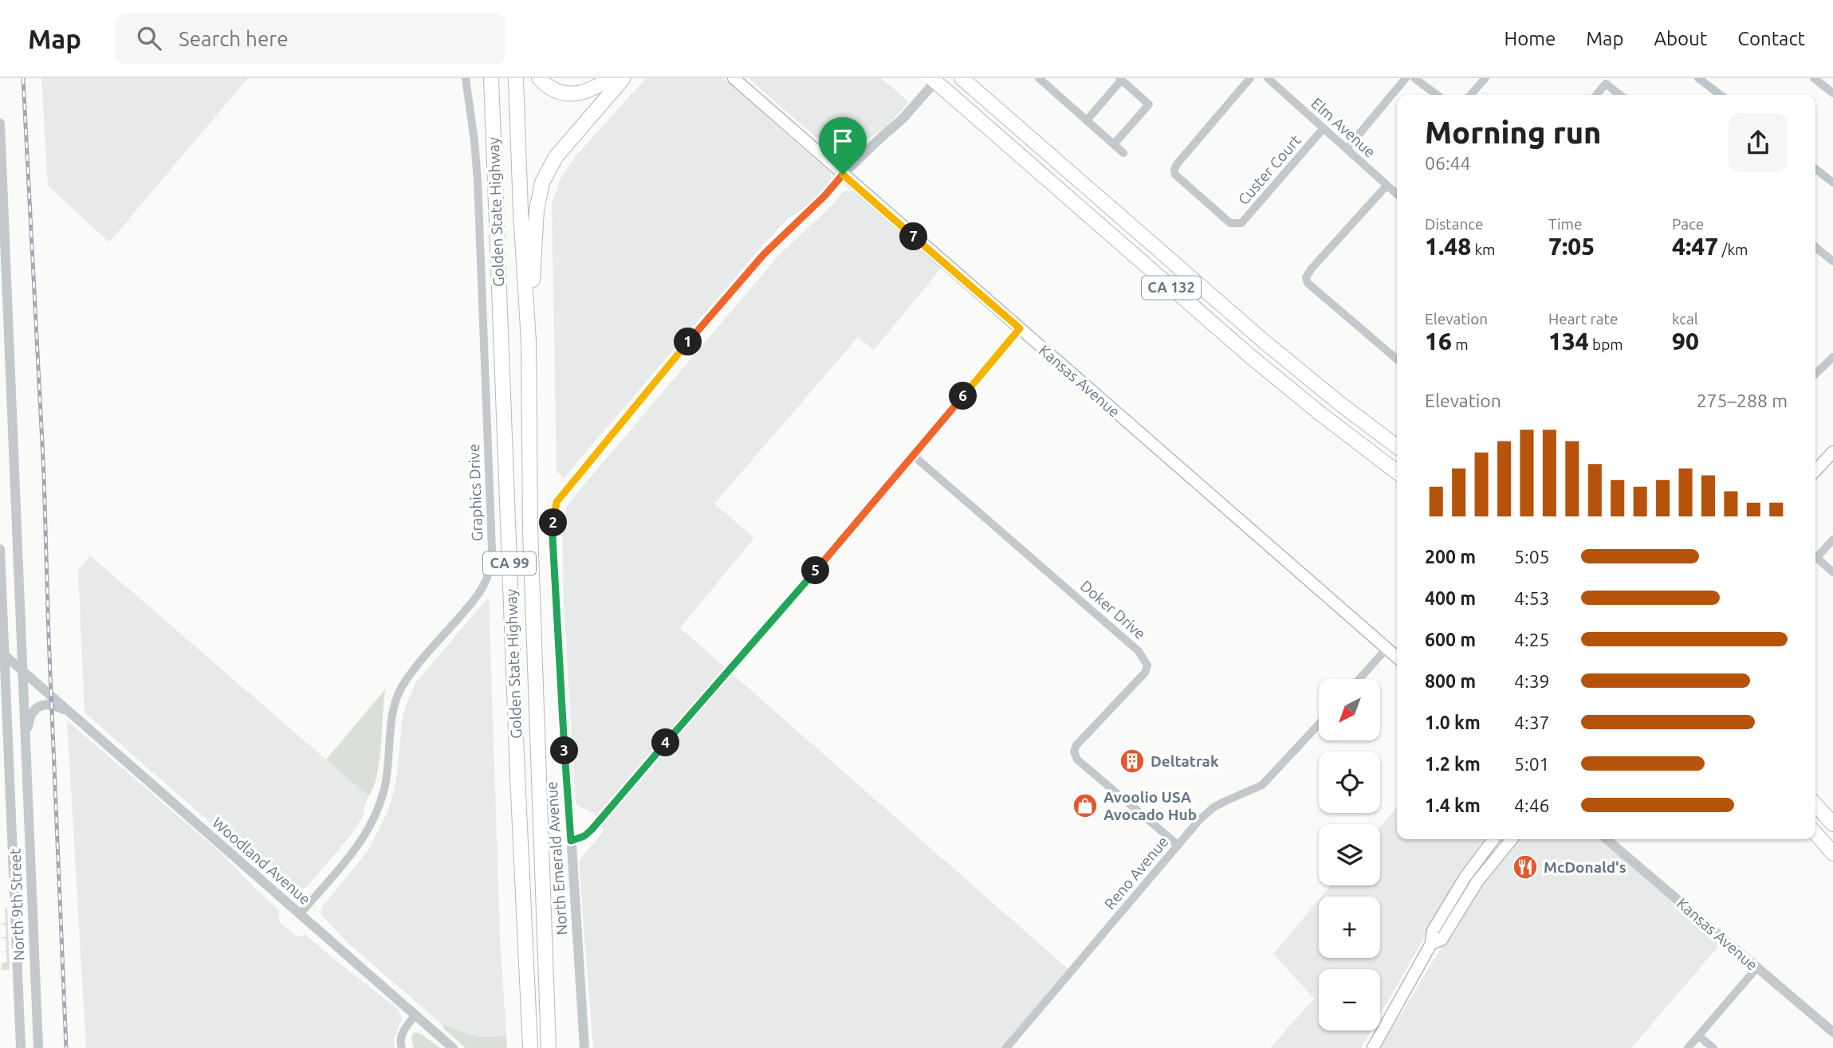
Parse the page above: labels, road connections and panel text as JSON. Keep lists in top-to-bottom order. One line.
{"streets":{"highway":["Golden State Highway","CA 132","CA 99"],"main road":["Kansas Avenue"],"street":["Elm Avenue","Custer Court","Graphics Drive","Doker Drive","North Emerald Avenue","Woodland Avenue","Reno Avenue","North 9th Street"]},"crossings":[["Elm Avenue","Custer Court"],["Kansas Avenue","North Emerald Avenue"],["Graphics Drive","Woodland Avenue"],["Doker Drive","Reno Avenue"],["Woodland Avenue","North 9th Street"]],"places":{"building":["Deltatrak"],"shop":["Avoolio USA Avocado Hub"],"restaurant":["McDonald's"]},"north":"bottom left","page":{"header":"Map","search":"Search here","nav":["Home","Map","About","Contact"],"heading":["Morning run","06:44"],"stats":[["Distance","1.48 km"],["Time","7:05"],["Pace","4:47 /km"],["Elevation","16 m"],["Heart rate","134 bpm"],["kcal","90"]],"pins":["7","1","6","2","5","4","3"],"chart":["Elevation","275–288 m"],"list":[{"name":"200 m","note":"5:05"},{"name":"400 m","note":"4:53"},{"name":"600 m","note":"4:25"},{"name":"800 m","note":"4:39"},{"name":"1.0 km","note":"4:37"},{"name":"1.2 km","note":"5:01"},{"name":"1.4 km","note":"4:46"}],"map_buttons":["+","−"]}}
